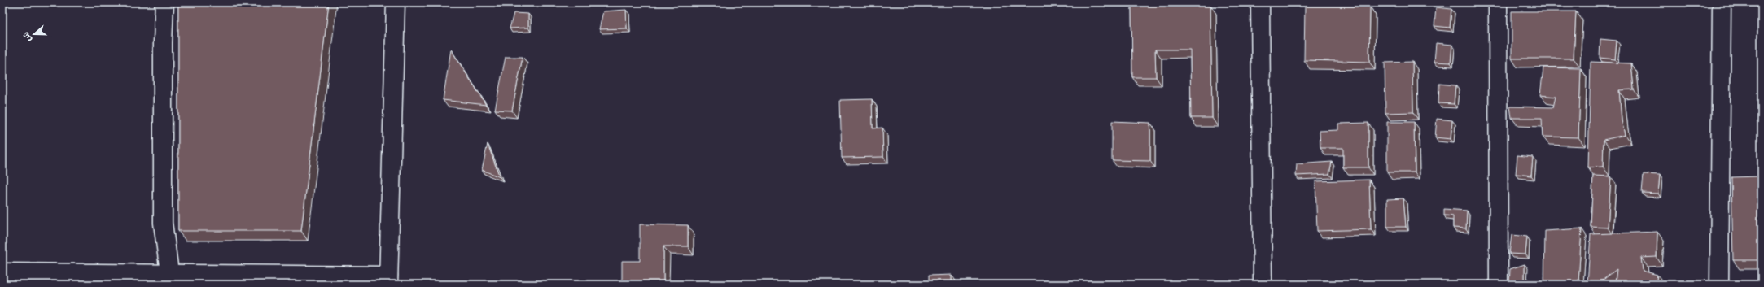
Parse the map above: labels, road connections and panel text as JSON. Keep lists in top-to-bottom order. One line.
{"north":"left"}
